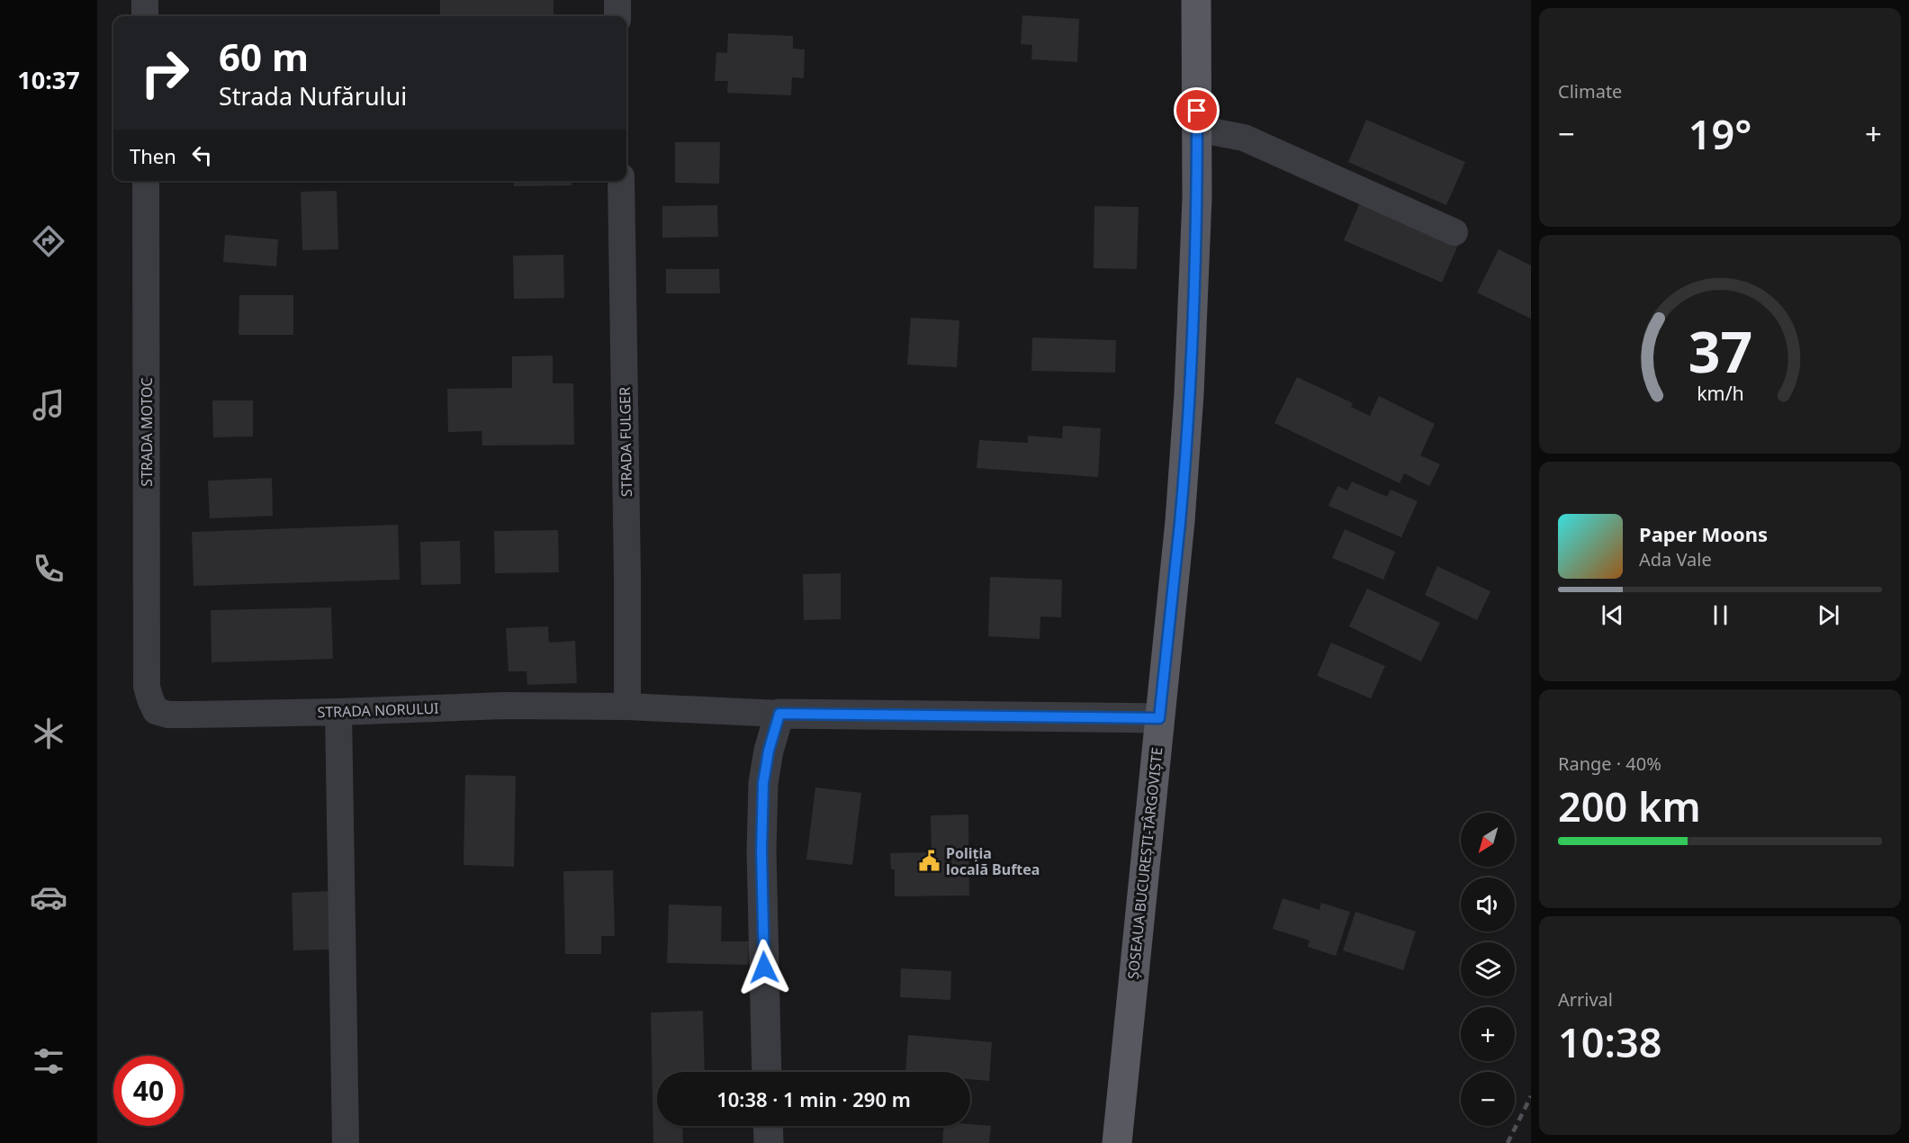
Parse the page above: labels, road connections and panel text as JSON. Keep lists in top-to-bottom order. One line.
{"streets":{"main road":["ȘOSEAUA BUCUREȘTI-TÂRGOVIȘTE"],"street":["STRADA MOTOC","STRADA FULGER","STRADA NORULUI"]},"crossings":[["STRADA MOTOC","STRADA NORULUI"],["STRADA FULGER","STRADA NORULUI"]],"places":{"public building":["Poliția locală Buftea"]},"north":"bottom left","page":{"tabs":"10:37","tile":["Climate",["Range · 40%","200 km"],["Arrival","10:38"]],"turn":["60 m","Strada Nufărului"],"heat":["−","19°","+"],"then":"Then","song":["Paper Moons","Ada Vale"],"map_buttons":["+","−"],"limit":"40","trip":"10:38 · 1 min · 290 m","gauge":["37","km/h"]}}
